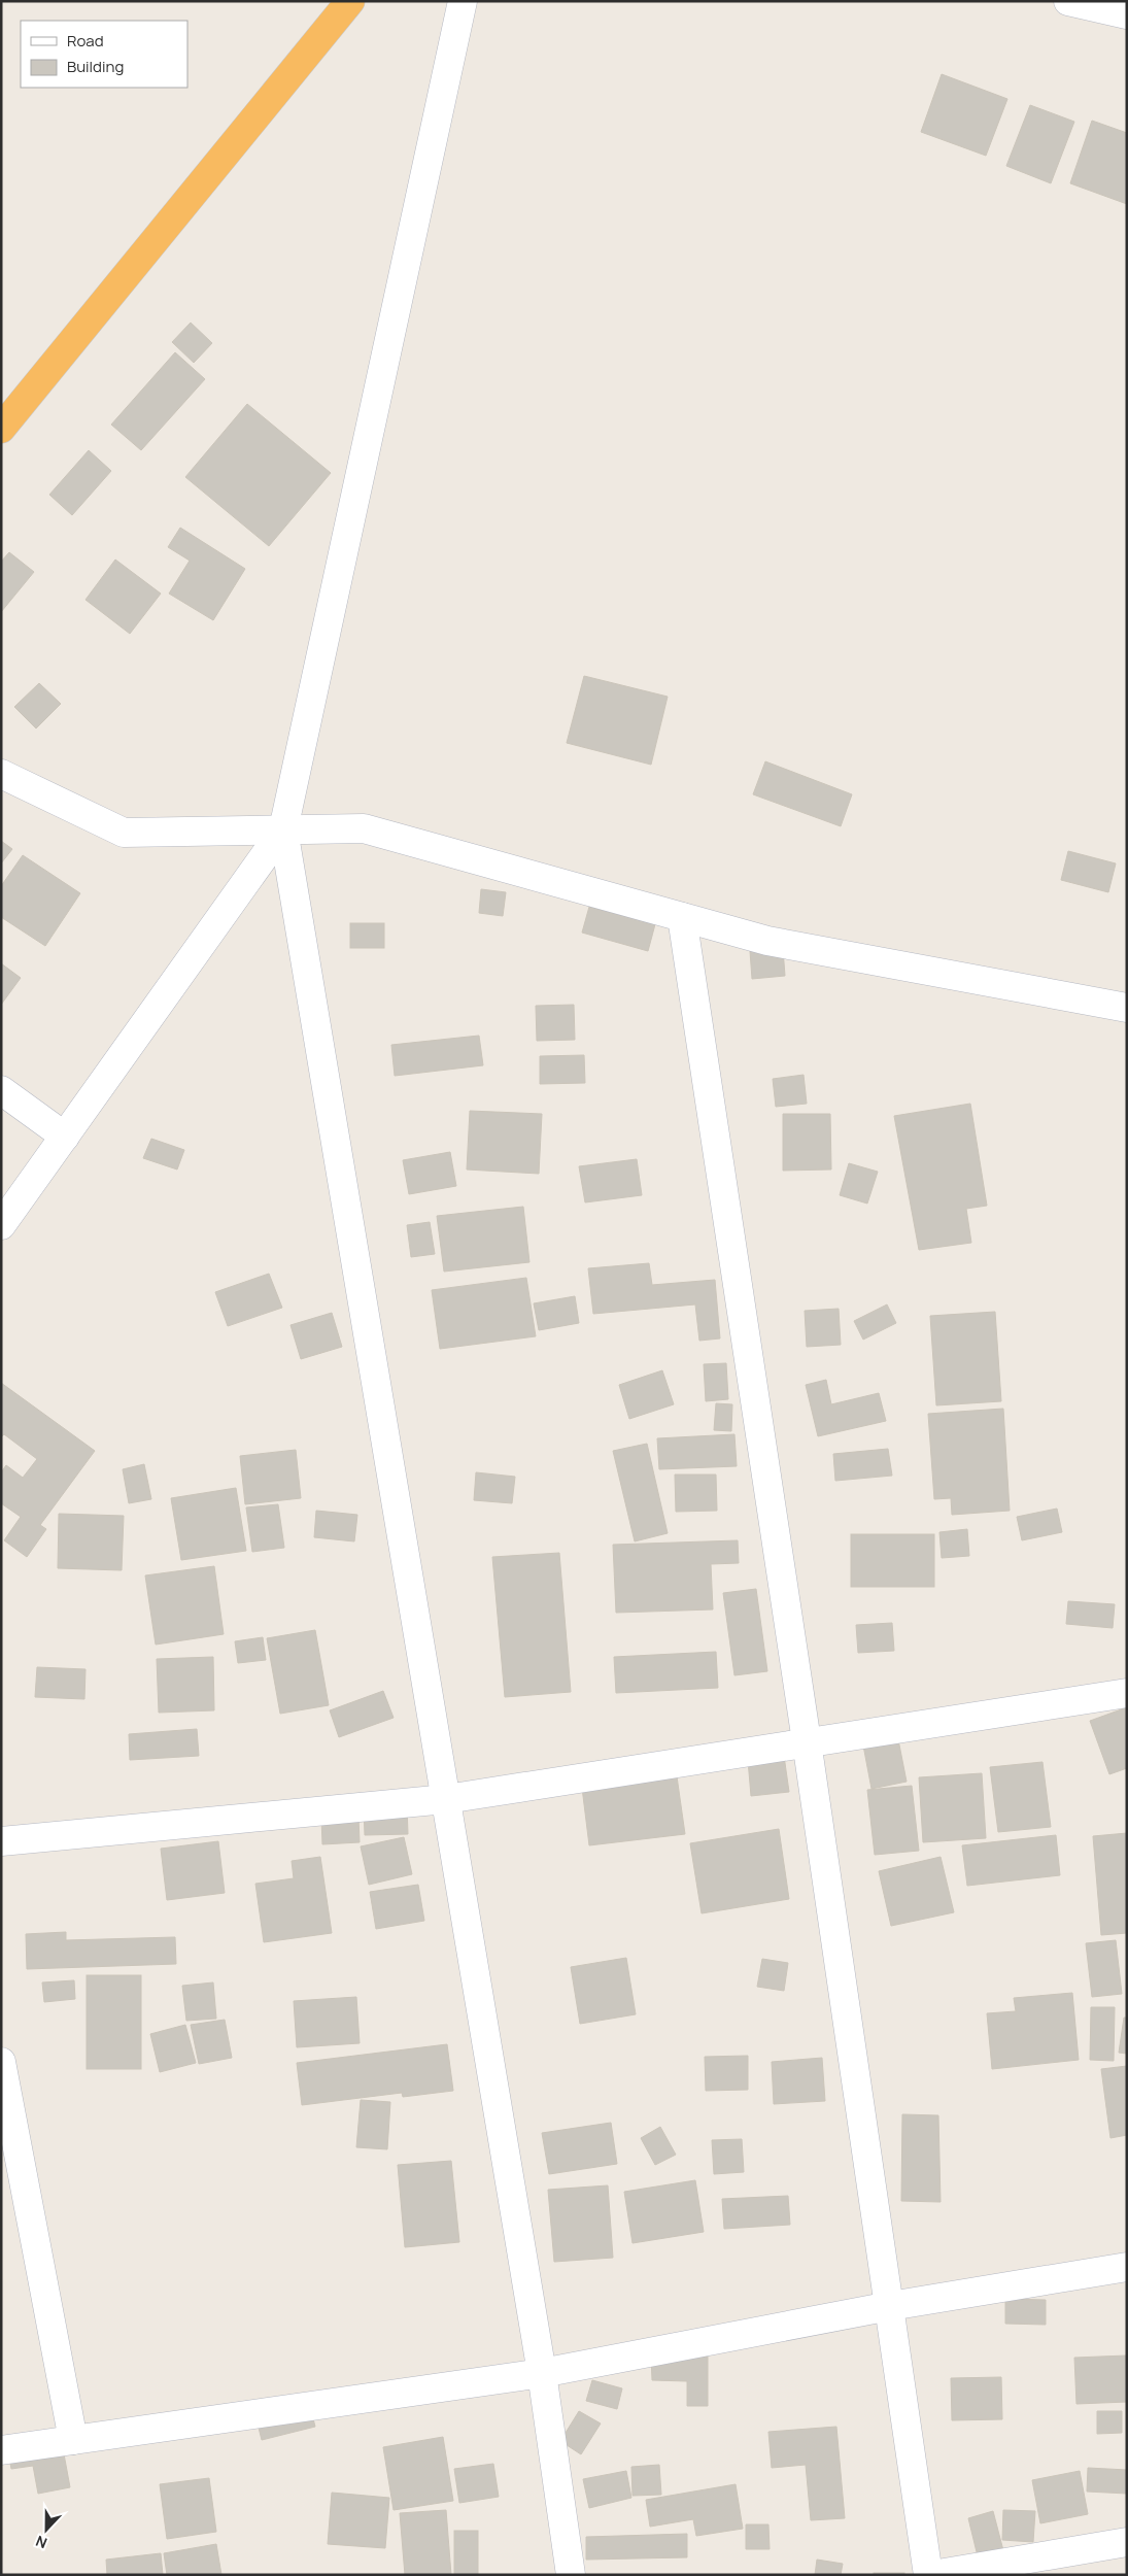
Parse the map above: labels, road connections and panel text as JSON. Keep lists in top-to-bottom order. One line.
{"legend":["Road","Building"],"north":"bottom"}
